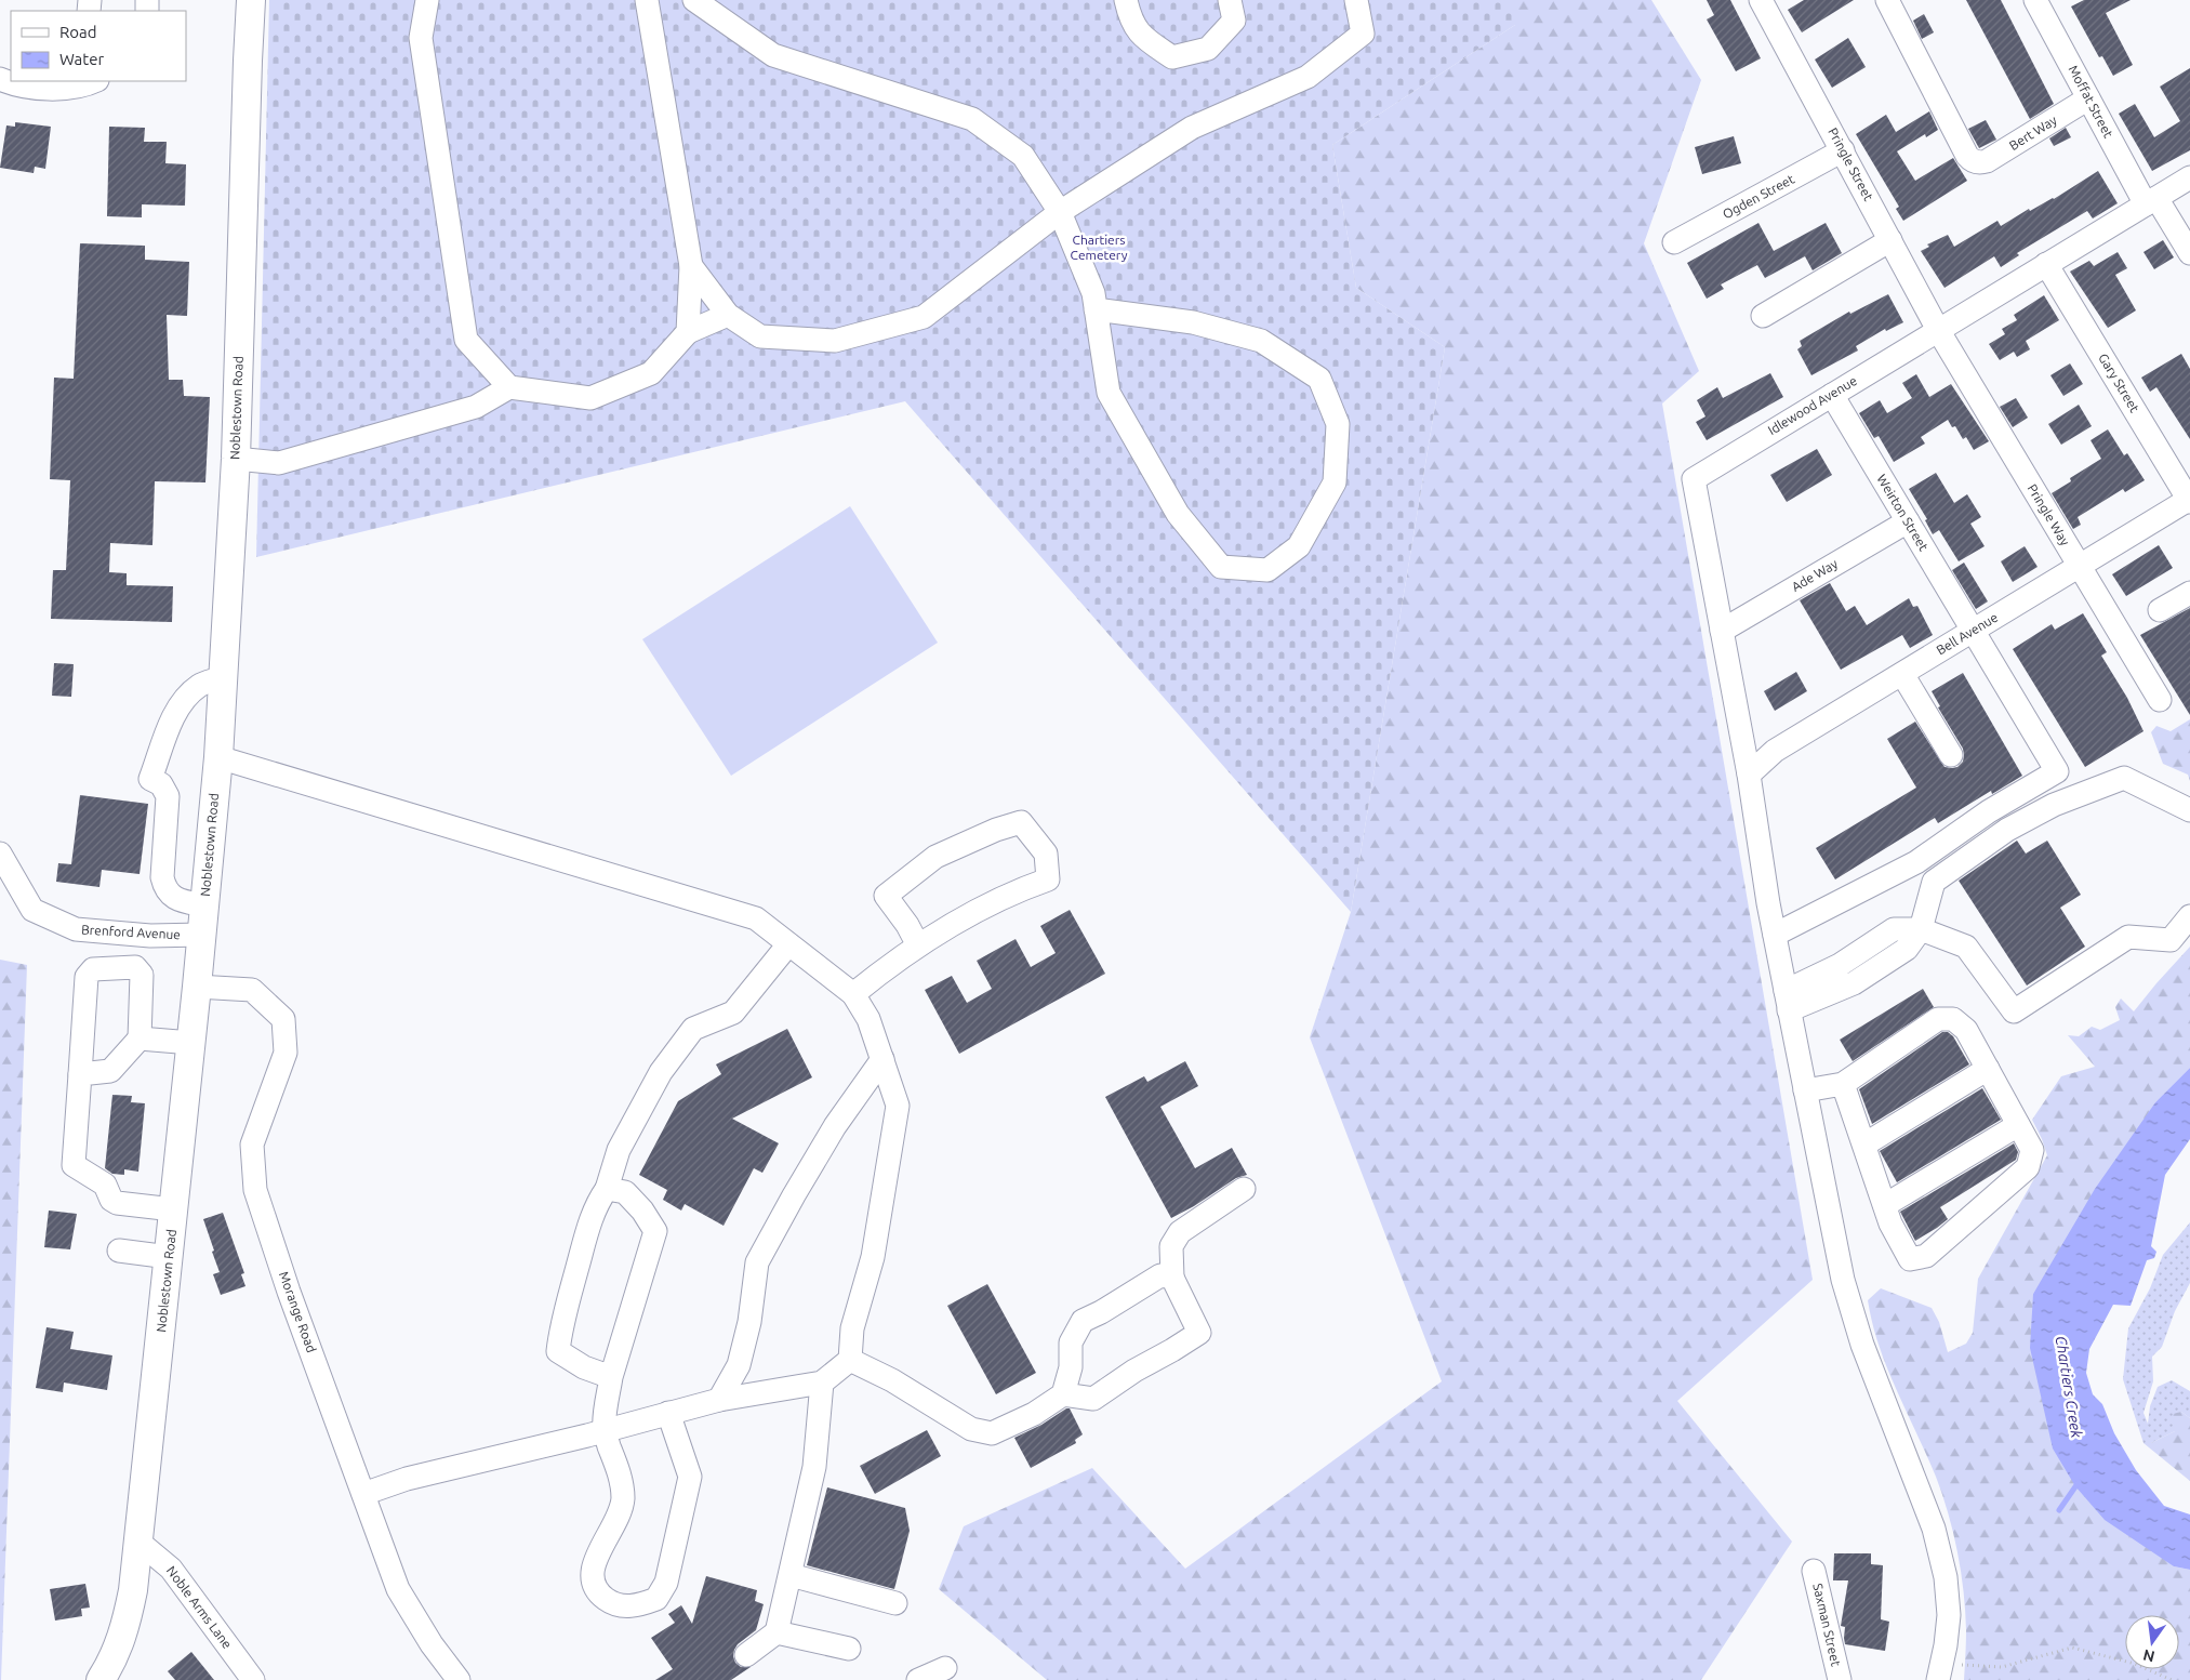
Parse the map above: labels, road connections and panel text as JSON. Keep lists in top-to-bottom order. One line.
{"streets":{"main road":["Noblestown Road"],"street":["Moffat Street","Bert Way","Pringle Street","Ogden Street","Gary Street","Idlewood Avenue","Weirton Street","Pringle Way","Ade Way","Bell Avenue","Brenford Avenue","Morange Road","Noble Arms Lane","Saxman Street"]},"crossings":[["Moffat Street","Bert Way"],["Moffat Street","Idlewood Avenue"],["Pringle Street","Ogden Street"],["Pringle Street","Idlewood Avenue"],["Pringle Street","Pringle Way"],["Gary Street","Idlewood Avenue"],["Gary Street","Bell Avenue"],["Idlewood Avenue","Weirton Street"],["Idlewood Avenue","Pringle Way"],["Idlewood Avenue","Ade Way"],["Idlewood Avenue","Bell Avenue"],["Noblestown Road","Brenford Avenue"],["Noblestown Road","Morange Road"],["Noblestown Road","Noble Arms Lane"],["Weirton Street","Ade Way"],["Weirton Street","Bell Avenue"],["Pringle Way","Bell Avenue"]],"water":["Chartiers Creek"],"parks":["Chartiers Cemetery"],"legend":["Road","Water"],"north":"bottom"}
